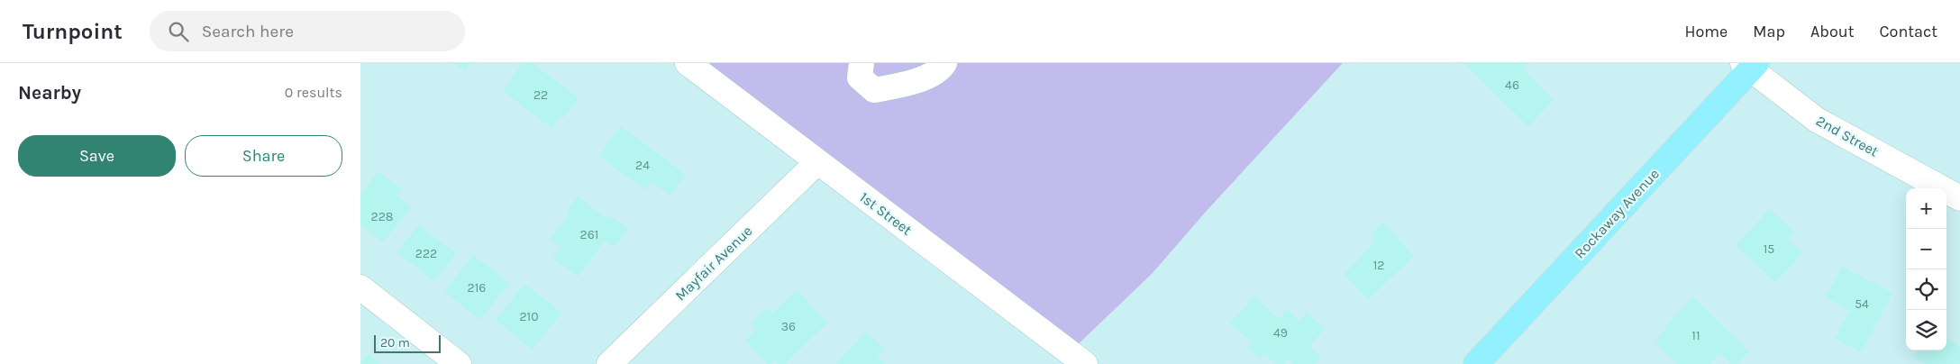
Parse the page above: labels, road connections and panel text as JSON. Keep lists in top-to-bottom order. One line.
{"streets":{"main road":["Rockaway Avenue"],"street":["2nd Street","1st Street","Mayfair Avenue"]},"crossings":[["2nd Street","Rockaway Avenue"],["1st Street","Mayfair Avenue"]],"house_numbers":["46","22","24","228","261","15","222","12","216","54","210","36","49","11"],"scale_bar":"20 m","page":{"header":"Turnpoint","search":"Search here","nav":["Home","Map","About","Contact"],"heading":["Nearby","0 results"],"buttons":["Save","Share"],"map_buttons":["+","−"],"scale":"20 m"}}
